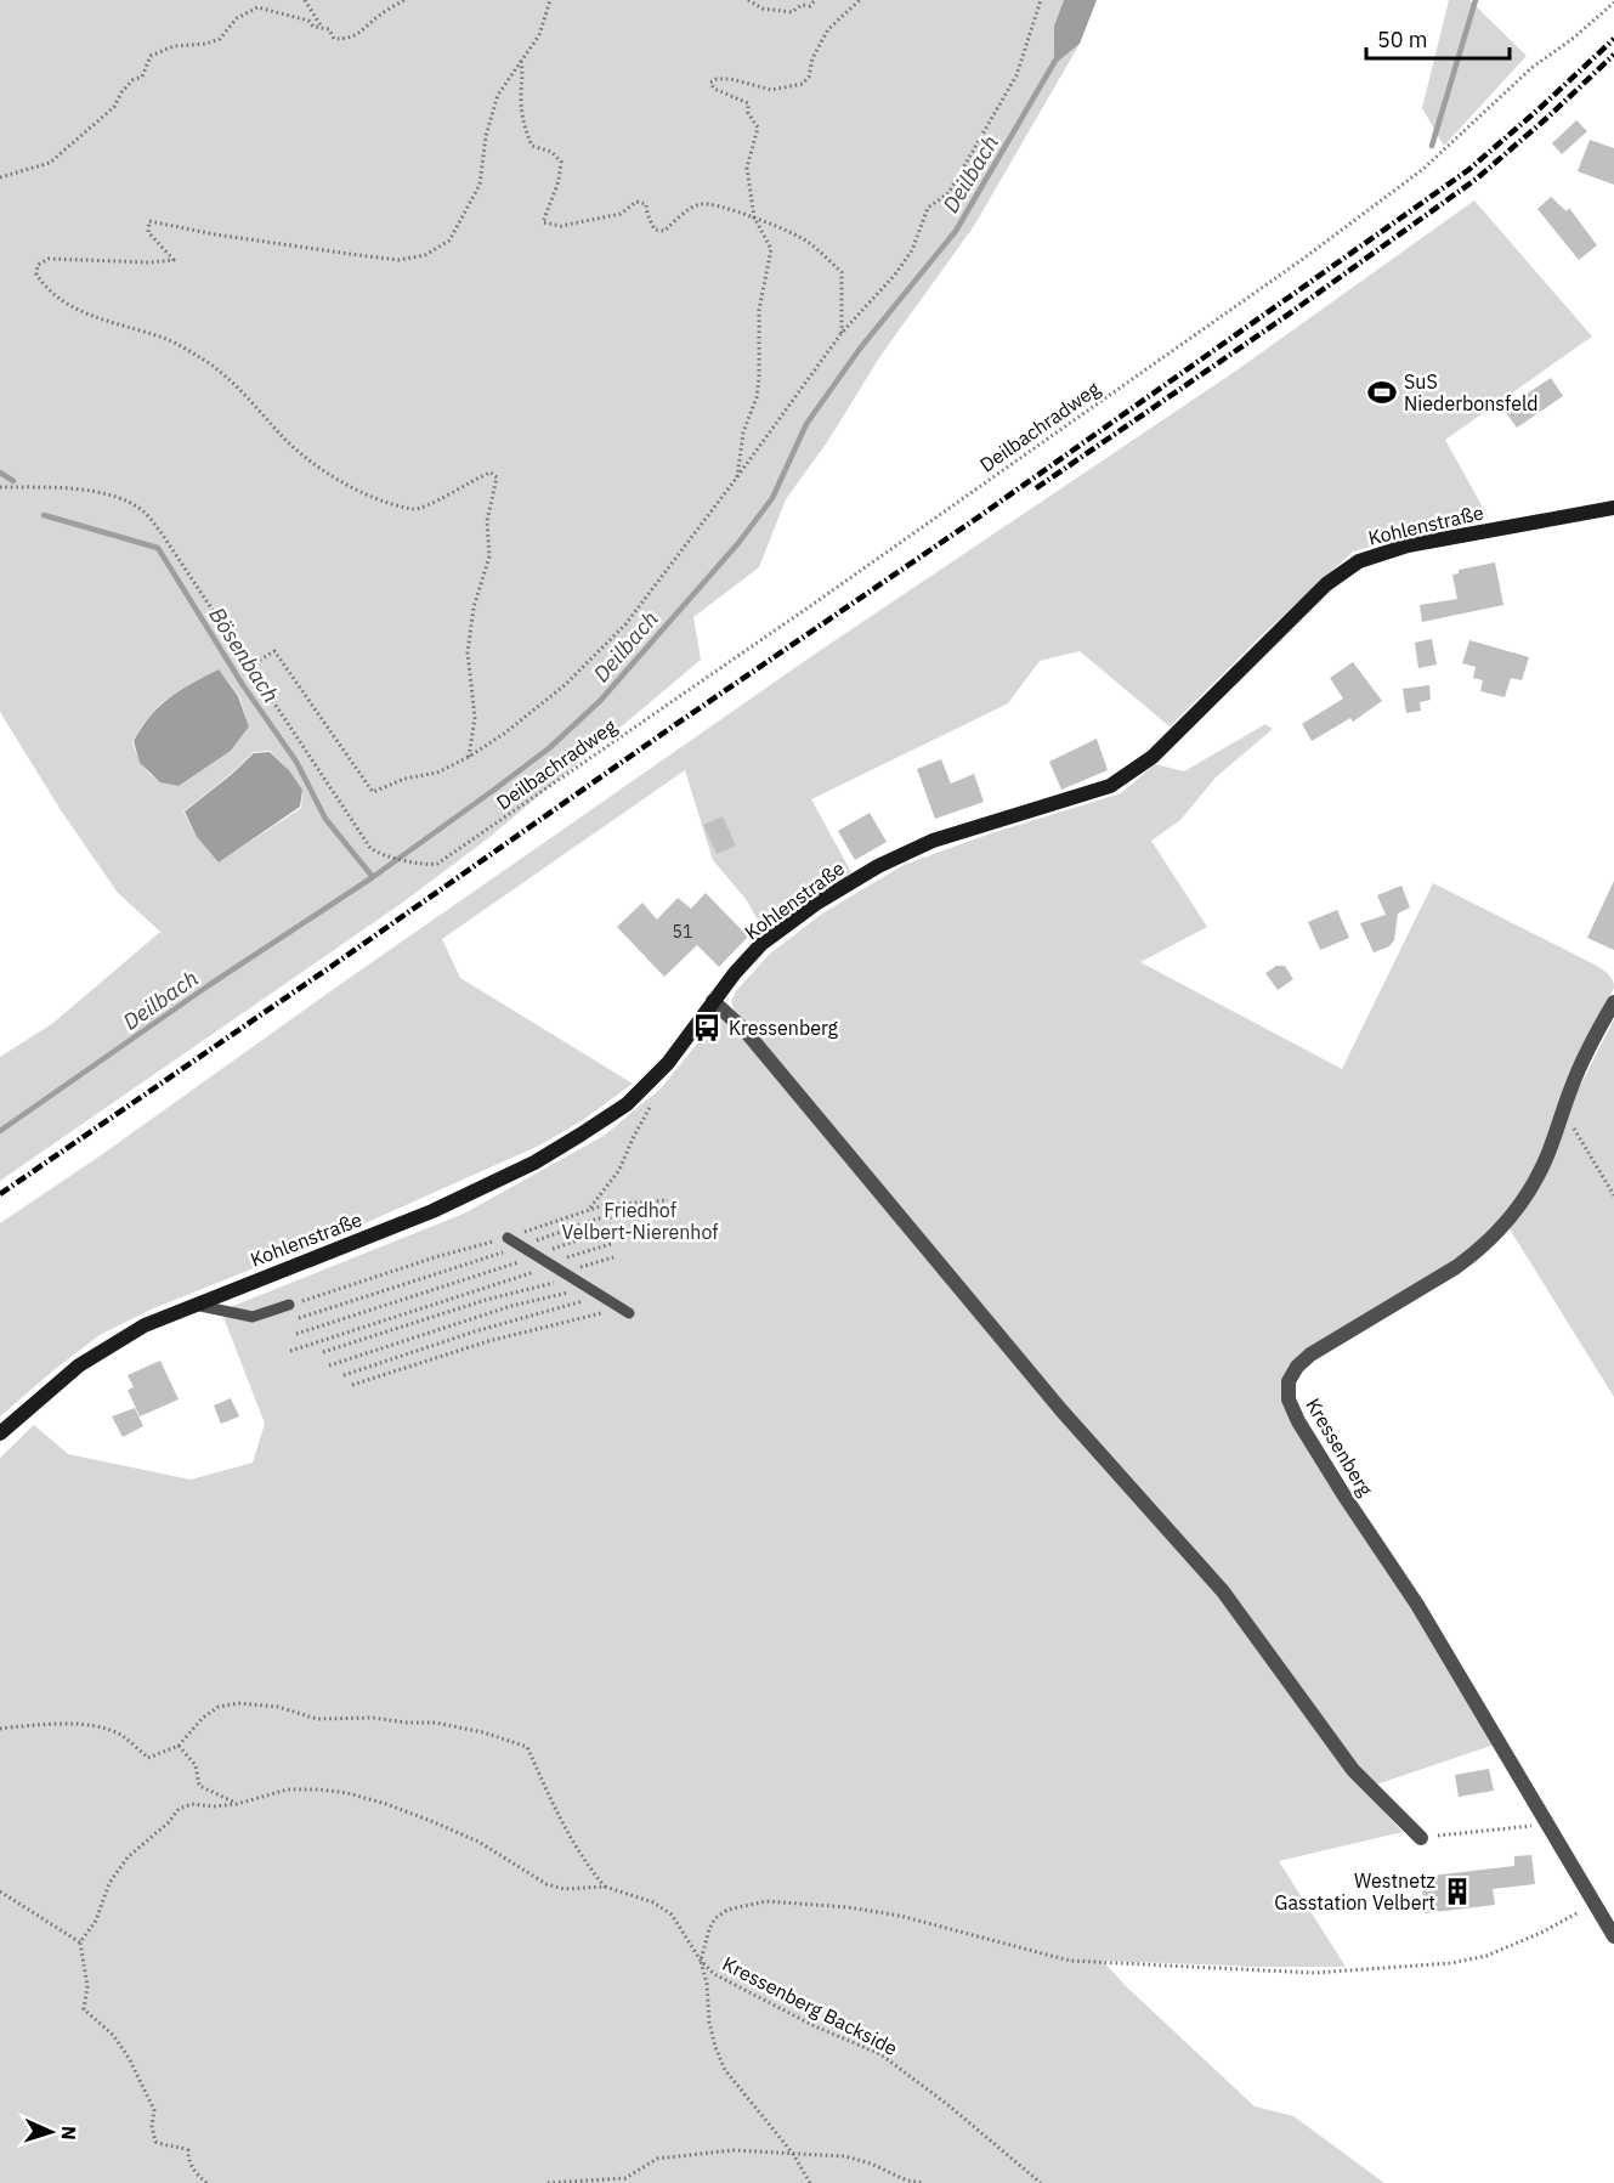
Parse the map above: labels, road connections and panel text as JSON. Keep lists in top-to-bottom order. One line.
{"streets":{"main road":["Kohlenstraße"],"street":["Kressenberg"],"path":["Deilbachradweg","Kressenberg Backside"]},"water":["Deilbach","Bösenbach"],"parks":["Friedhof Velbert-Nierenhof"],"places":{"sports":["SuS Niederbonsfeld"],"bus stop":["Kressenberg"],"building":["Westnetz Gasstation Velbert"]},"house_numbers":["51"],"scale_bar":"50 m","north":"right"}
